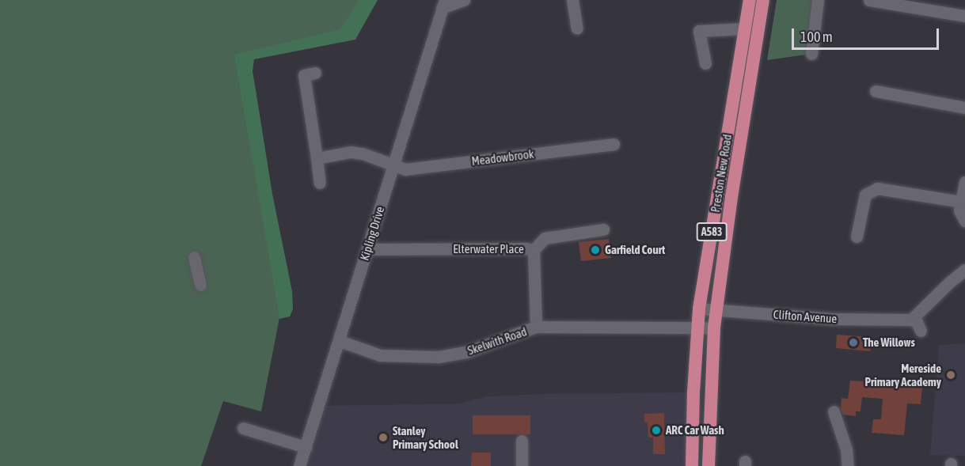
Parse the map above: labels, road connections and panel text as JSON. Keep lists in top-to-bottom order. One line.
{"streets":{"highway":["Preston New Road","A583"],"street":["Meadowbrook","Kipling Drive","Elterwater Place","Clifton Avenue","Skelwith Road"]},"crossings":[["Meadowbrook","Kipling Drive"],["Preston New Road","Clifton Avenue"],["Preston New Road","Skelwith Road"],["Kipling Drive","Elterwater Place"],["Kipling Drive","Skelwith Road"]],"places":["Garfield Court","The Willows","Mereside Primary Academy","ARC Car Wash","Stanley Primary School"],"scale_bar":"100 m"}
